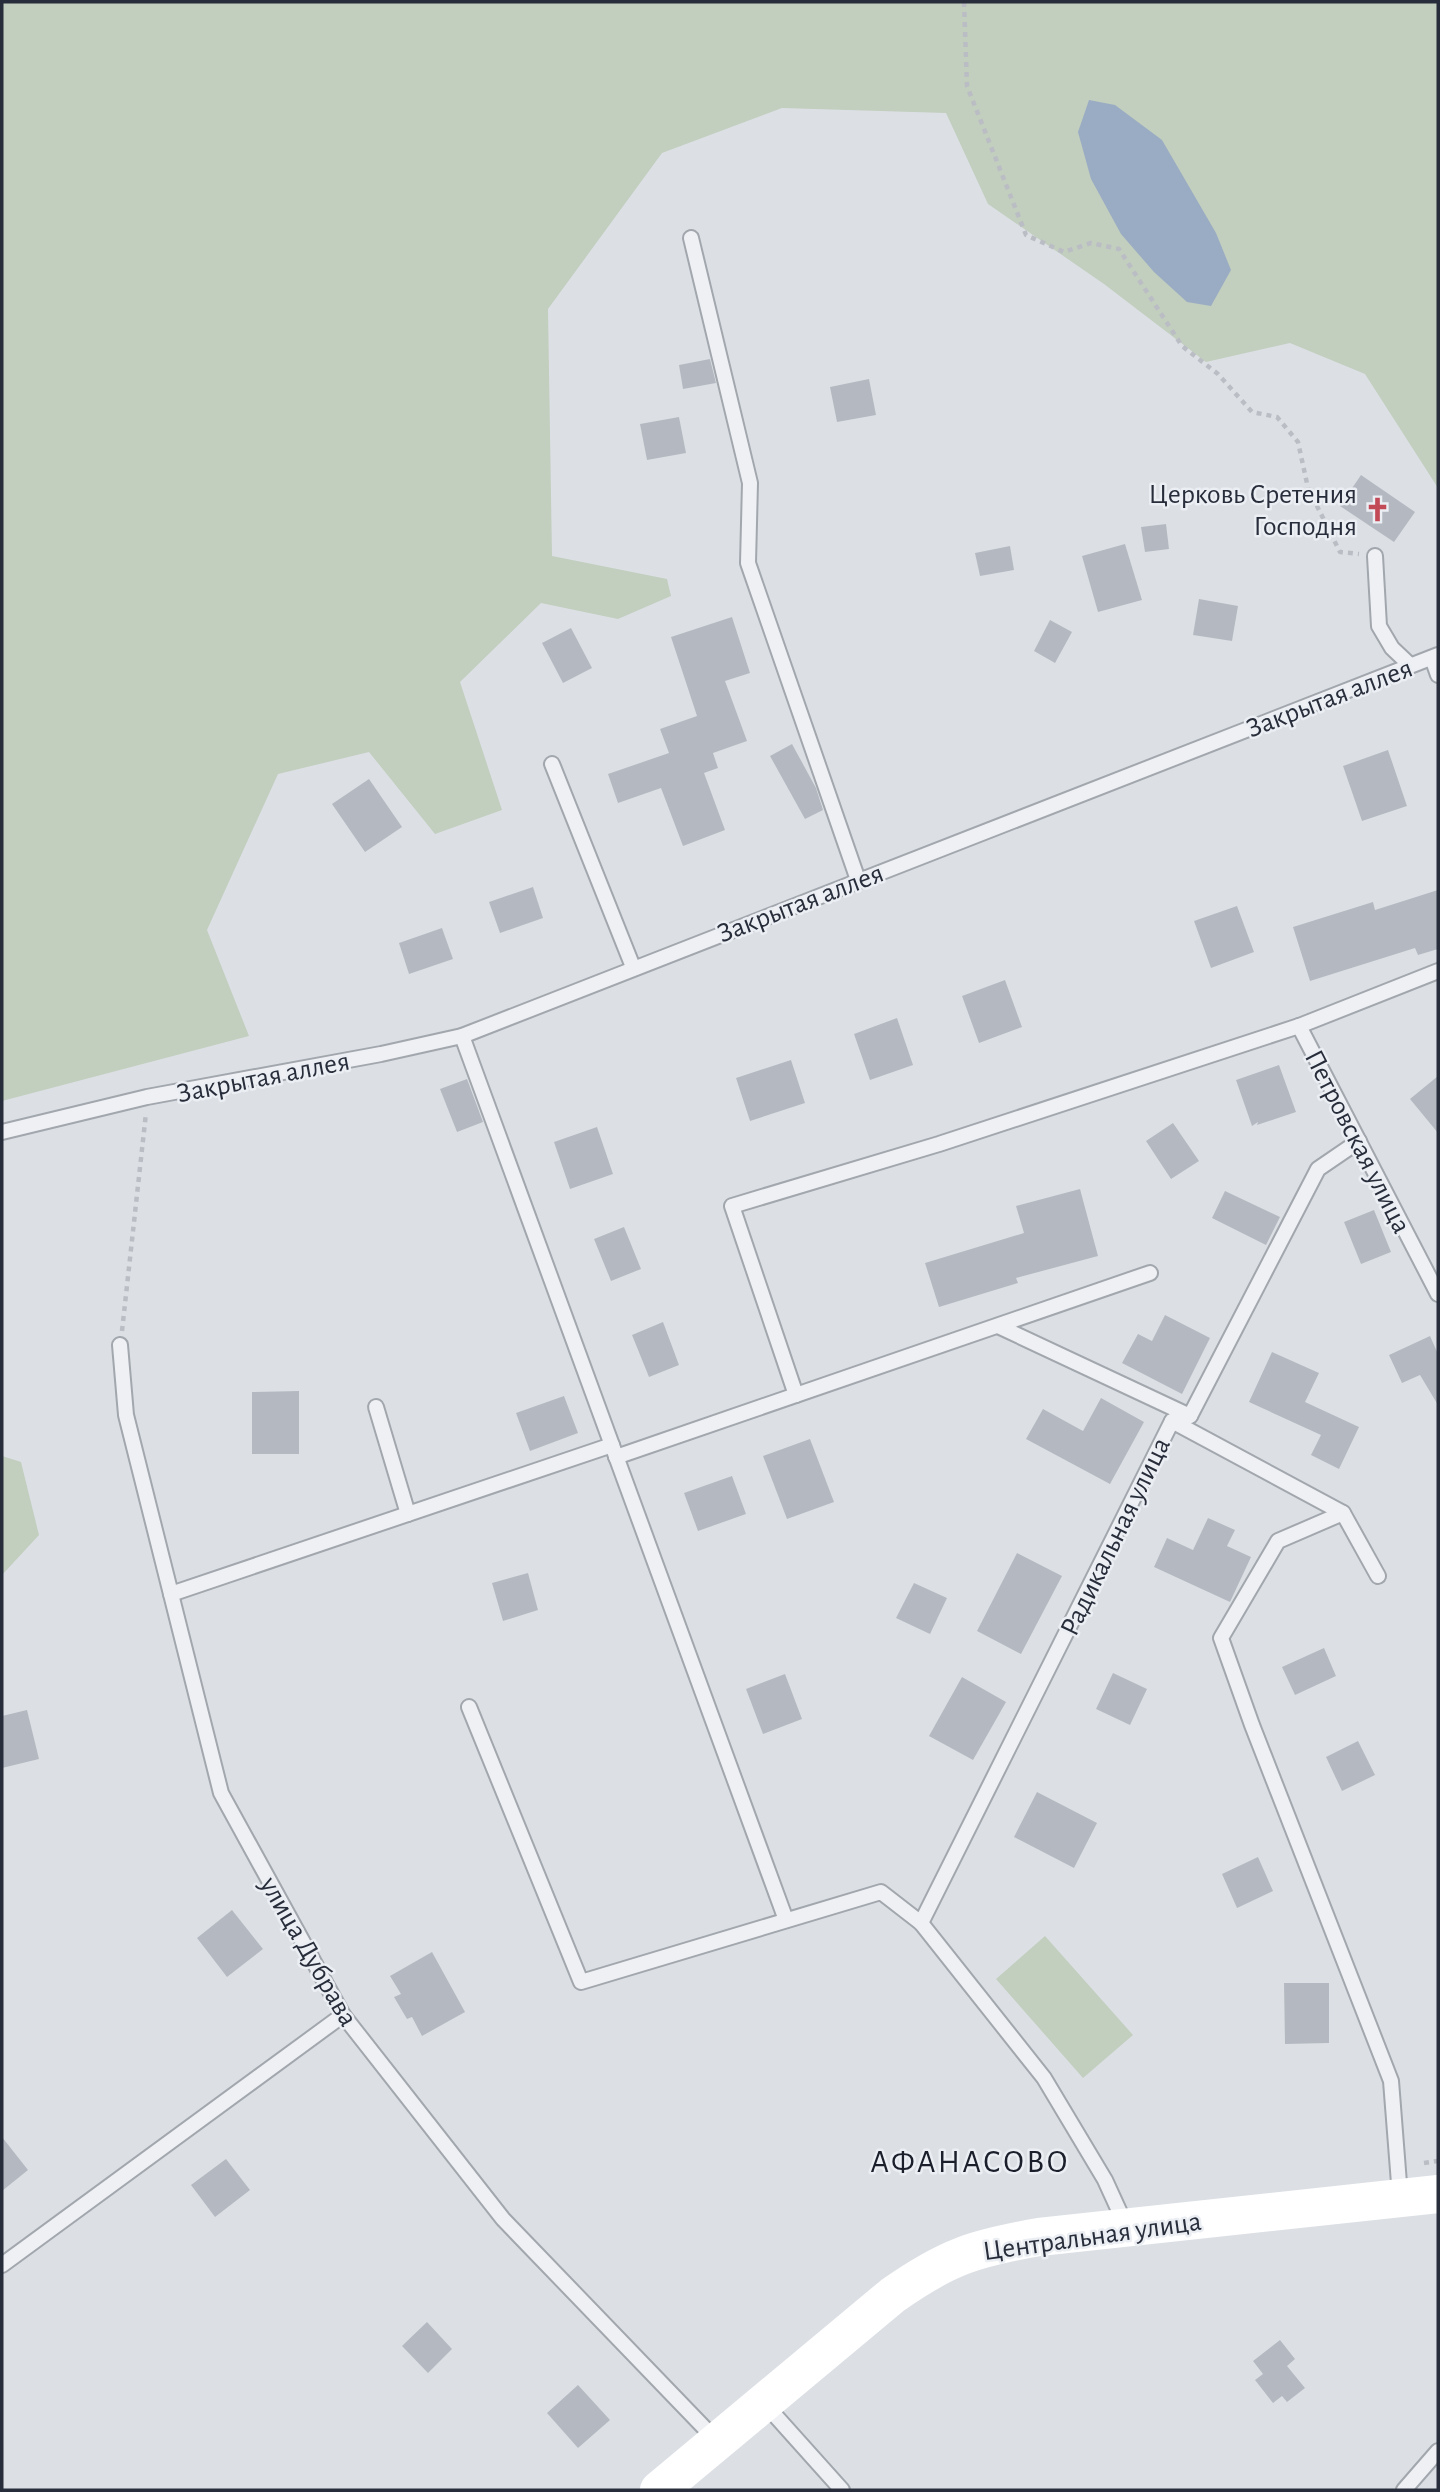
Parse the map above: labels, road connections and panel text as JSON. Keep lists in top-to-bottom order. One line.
{"streets":{"street":["Центральная улица"],"lane":["Закрытая аллея","Петровская улица","Радикальная улица","улица Дубрава"]},"crossings":[["Петровская улица","Радикальная улица"],["улица Дубрава","Центральная улица"]],"districts":["АФАНАСОВО"],"places":{"church":["Церковь Сретения Господня"]}}
